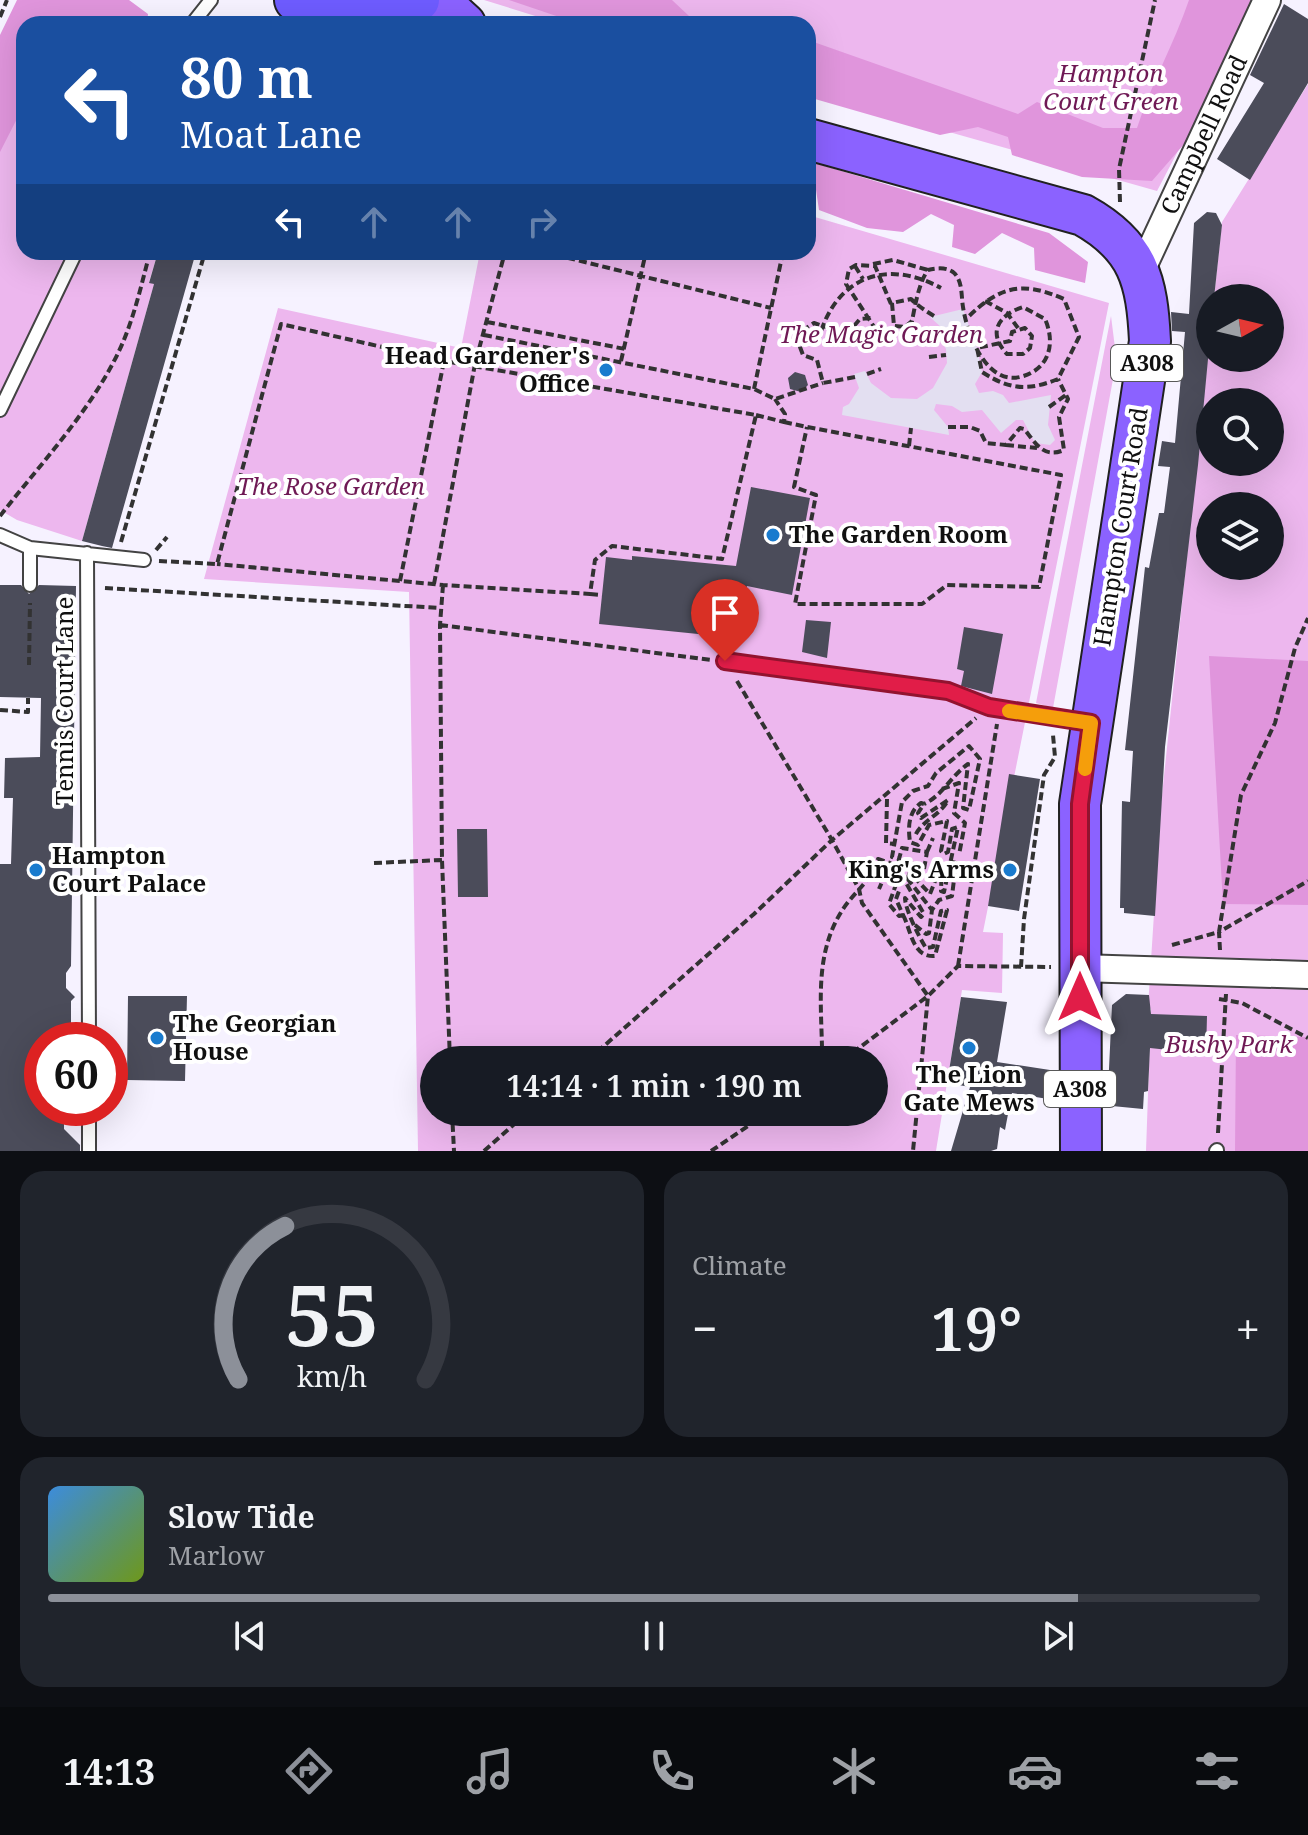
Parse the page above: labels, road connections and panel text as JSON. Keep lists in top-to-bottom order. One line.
{"streets":{"main road":["A308","Hampton Court Road"],"street":["Campbell Road"],"lane":["Tennis Court Lane"]},"crossings":[["Campbell Road","Hampton Court Road"]],"parks":["Hampton Court Green","The Magic Garden","The Rose Garden","Bushy Park"],"places":["Head Gardener's Office","The Garden Room","Hampton Court Palace","King's Arms","The Georgian House","The Lion Gate Mews"],"north":"right","page":{"turn":["80 m","Moat Lane"],"limit":"60","trip":"14:14 · 1 min · 190 m","tile":"Climate","heat":["−","19°","+"],"song":["Slow Tide","Marlow"],"tabs":"14:13","gauge":["55","km/h"]}}
